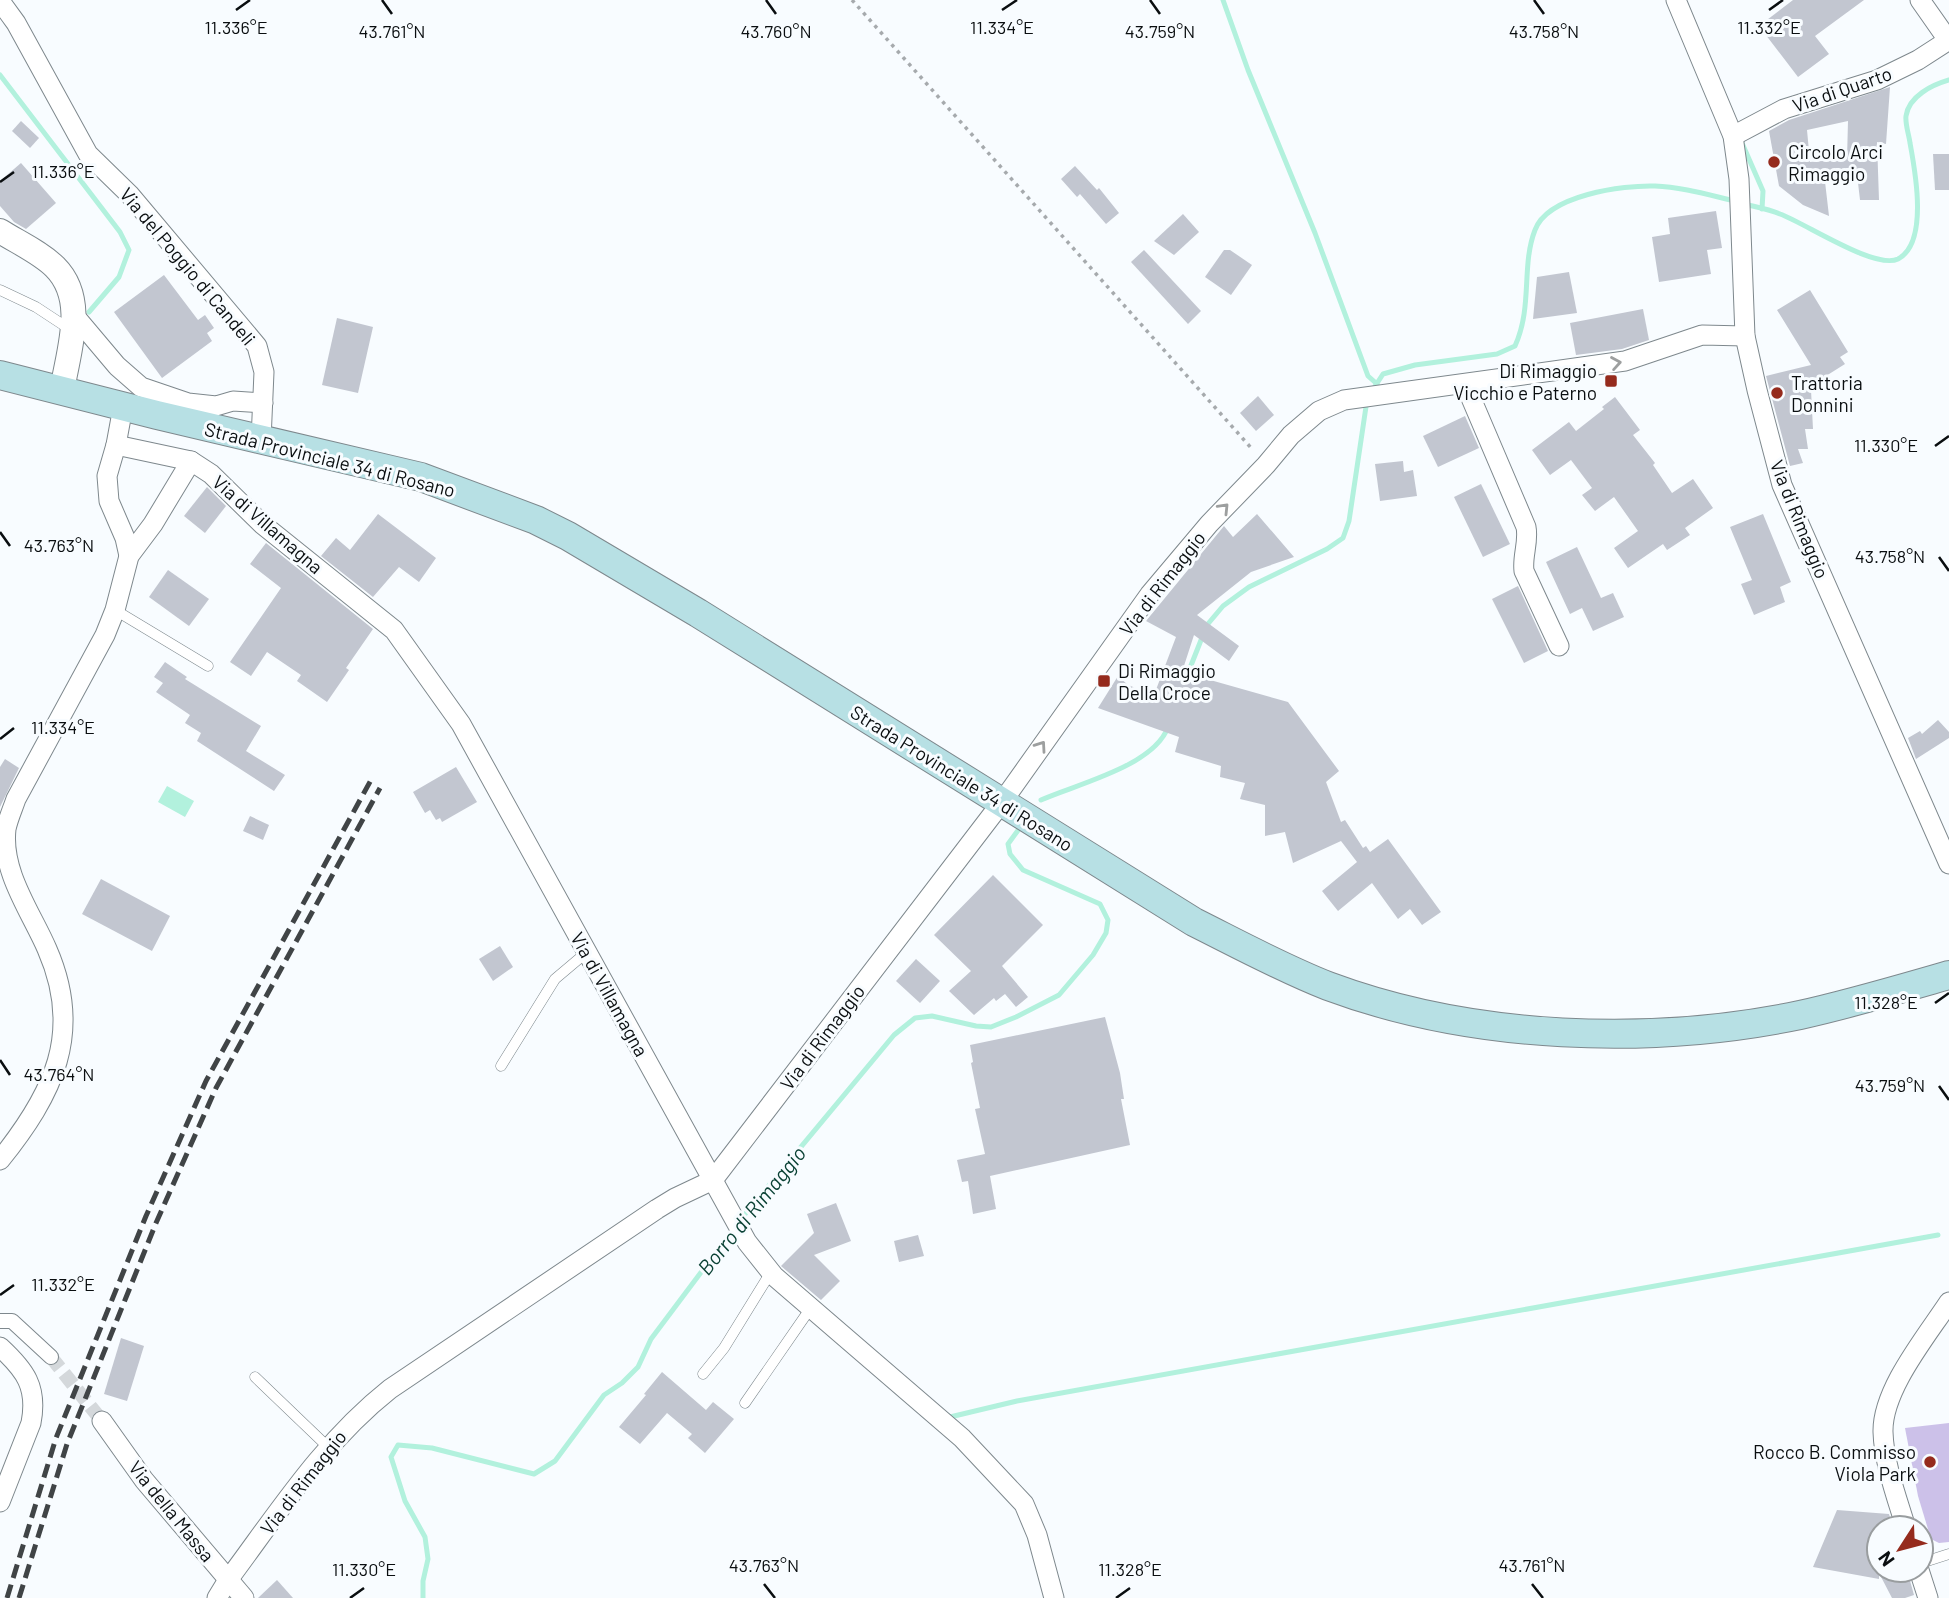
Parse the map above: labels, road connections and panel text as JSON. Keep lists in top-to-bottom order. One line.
{"streets":{"main road":["Strada Provinciale 34 di Rosano"],"street":["Via di Quarto","Via del Poggio di Candeli","Via di Rimaggio","Via di Villamagna","Via della Massa"]},"crossings":[["Via del Poggio di Candeli","Strada Provinciale 34 di Rosano"],["Strada Provinciale 34 di Rosano","Via di Rimaggio"],["Via di Rimaggio","Via di Villamagna"],["Via di Rimaggio","Via della Massa"]],"water":["Borro di Rimaggio"],"places":{"other":["Circolo Arci Rimaggio","Trattoria Donnini","Rocco B. Commisso Viola Park"],"transit":["Di Rimaggio Vicchio e Paterno","Di Rimaggio Della Croce"]},"north":"bottom left","coordinates":["11.336°E","11.334°E","11.332°E","43.761°N","43.760°N","43.759°N","43.758°N","11.330°E","43.763°N","11.328°E","43.764°N"]}
